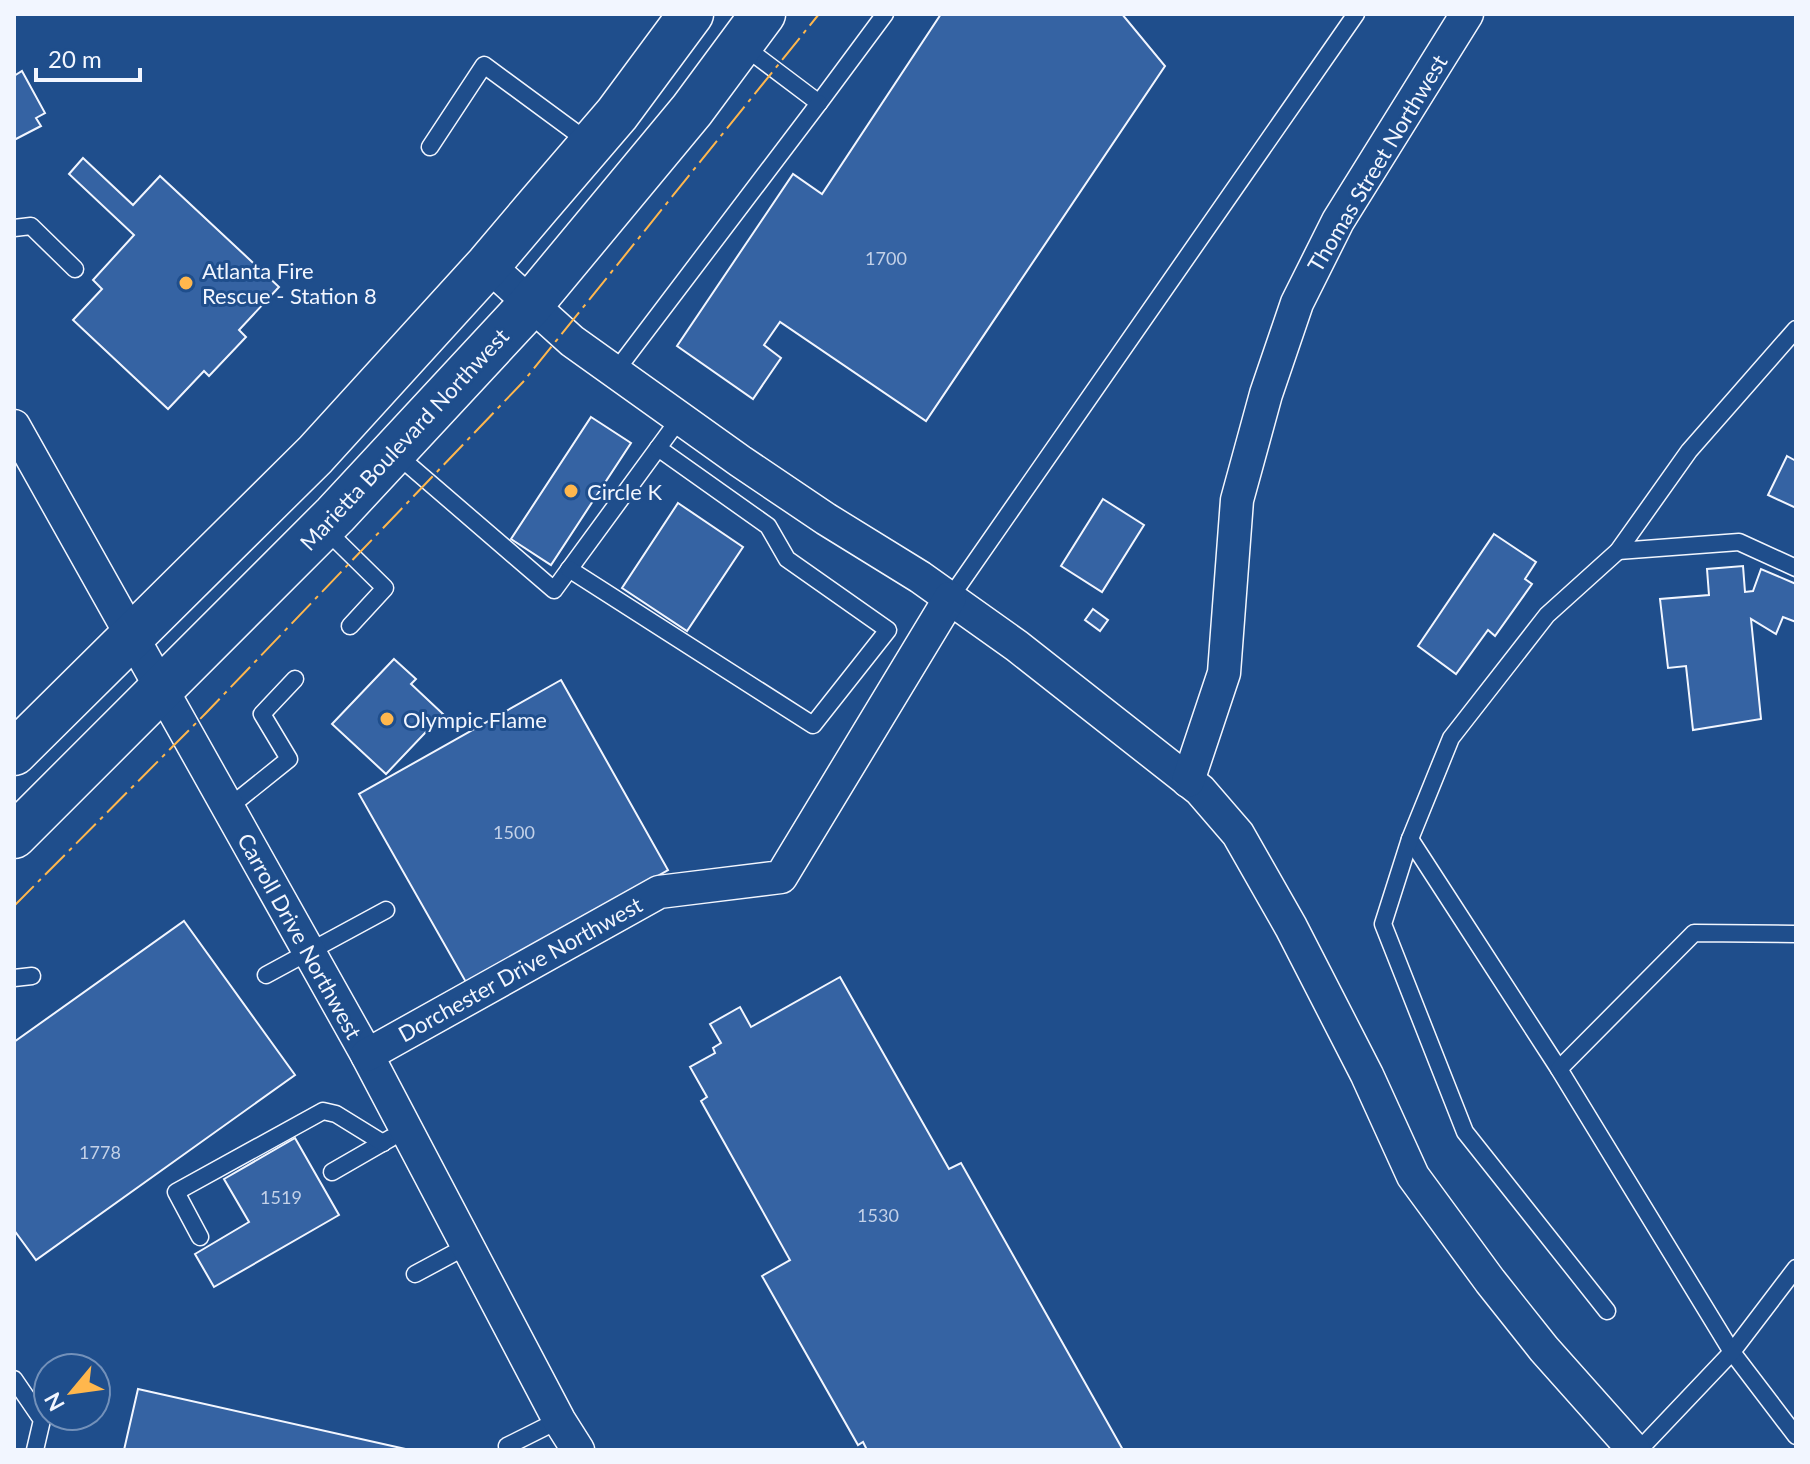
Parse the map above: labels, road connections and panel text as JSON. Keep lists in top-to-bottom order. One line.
{"streets":{"main road":["Marietta Boulevard Northwest"],"street":["Thomas Street Northwest","Carroll Drive Northwest","Dorchester Drive Northwest"]},"crossings":[["Marietta Boulevard Northwest","Carroll Drive Northwest"],["Carroll Drive Northwest","Dorchester Drive Northwest"]],"places":["Atlanta Fire Rescue - Station 8","Circle K","Olympic Flame"],"house_numbers":["1700","1500","1778","1519","1530"],"scale_bar":"20 m","north":"bottom left"}
